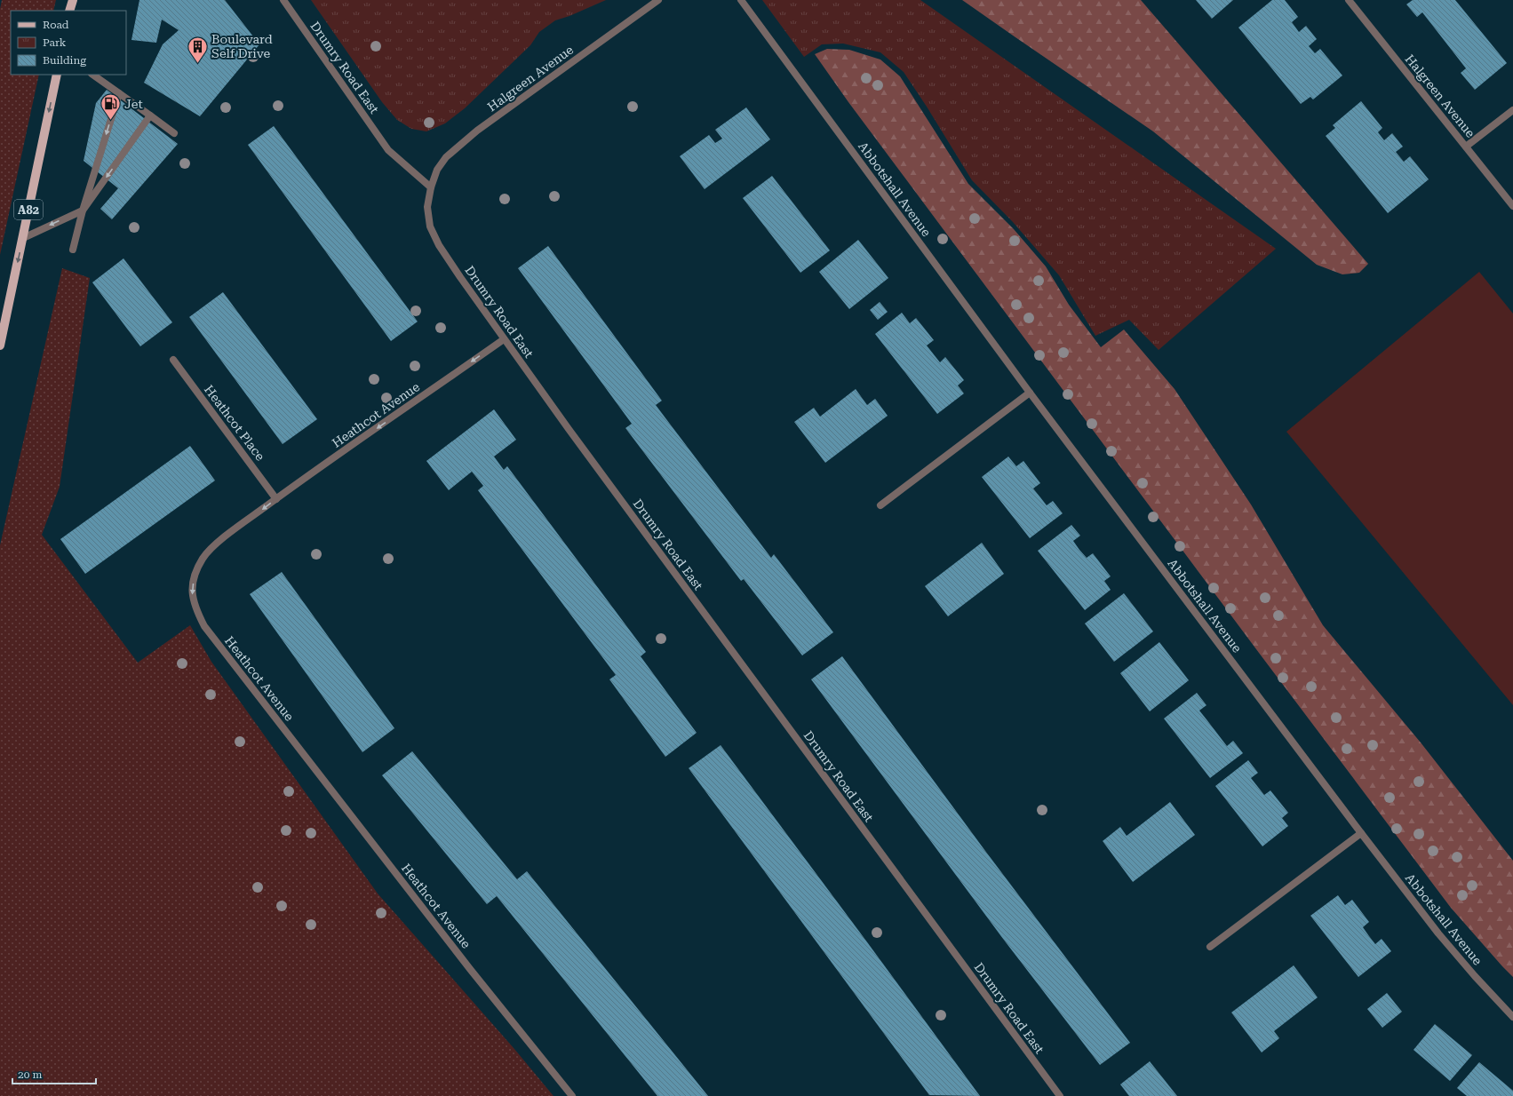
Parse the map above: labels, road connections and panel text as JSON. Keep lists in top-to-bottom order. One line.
{"streets":{"main road":["A82"],"street":["Drumry Road East","Halgreen Avenue","Abbotshall Avenue","Heathcot Avenue","Heathcot Place"]},"crossings":[["Drumry Road East","Halgreen Avenue"],["Drumry Road East","Heathcot Avenue"],["Heathcot Avenue","Heathcot Place"]],"places":{"building":["Boulevard Self Drive"],"fuel station":["Jet"]},"legend":["Road","Park","Building"],"scale_bar":"20 m"}
